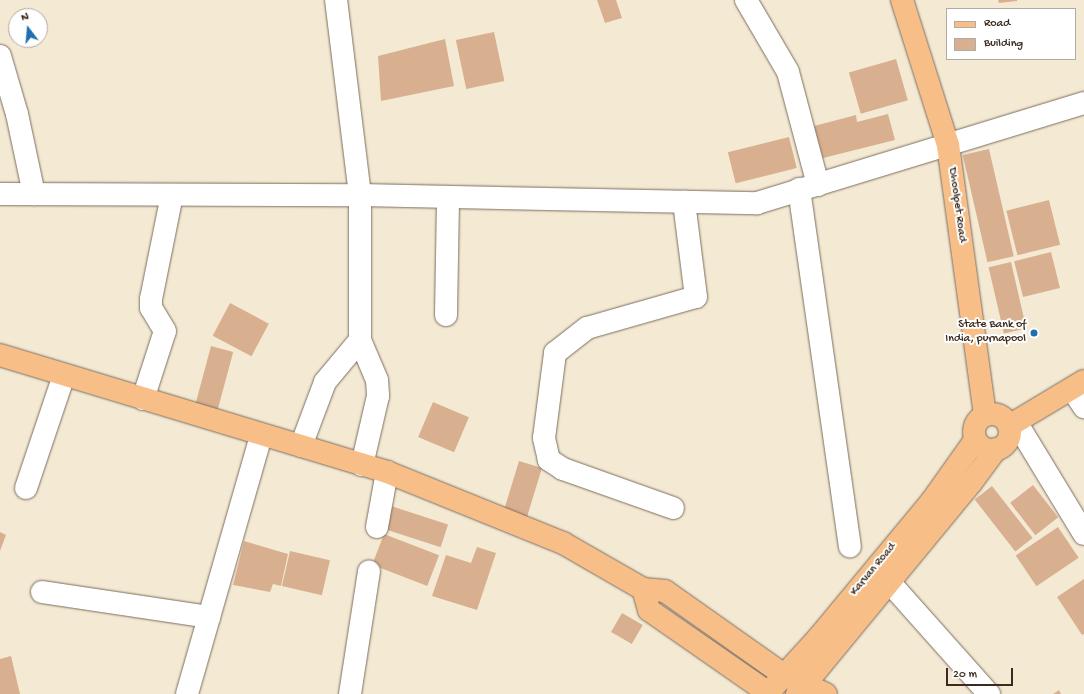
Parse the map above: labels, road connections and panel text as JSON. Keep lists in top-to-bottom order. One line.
{"streets":{"main road":["Dhoolpet Road","Karvan Road"]},"crossings":[["Dhoolpet Road","Karvan Road"]],"places":["State Bank of India, purnapool"],"legend":["Road","Building"],"scale_bar":"20 m","north":"top"}
